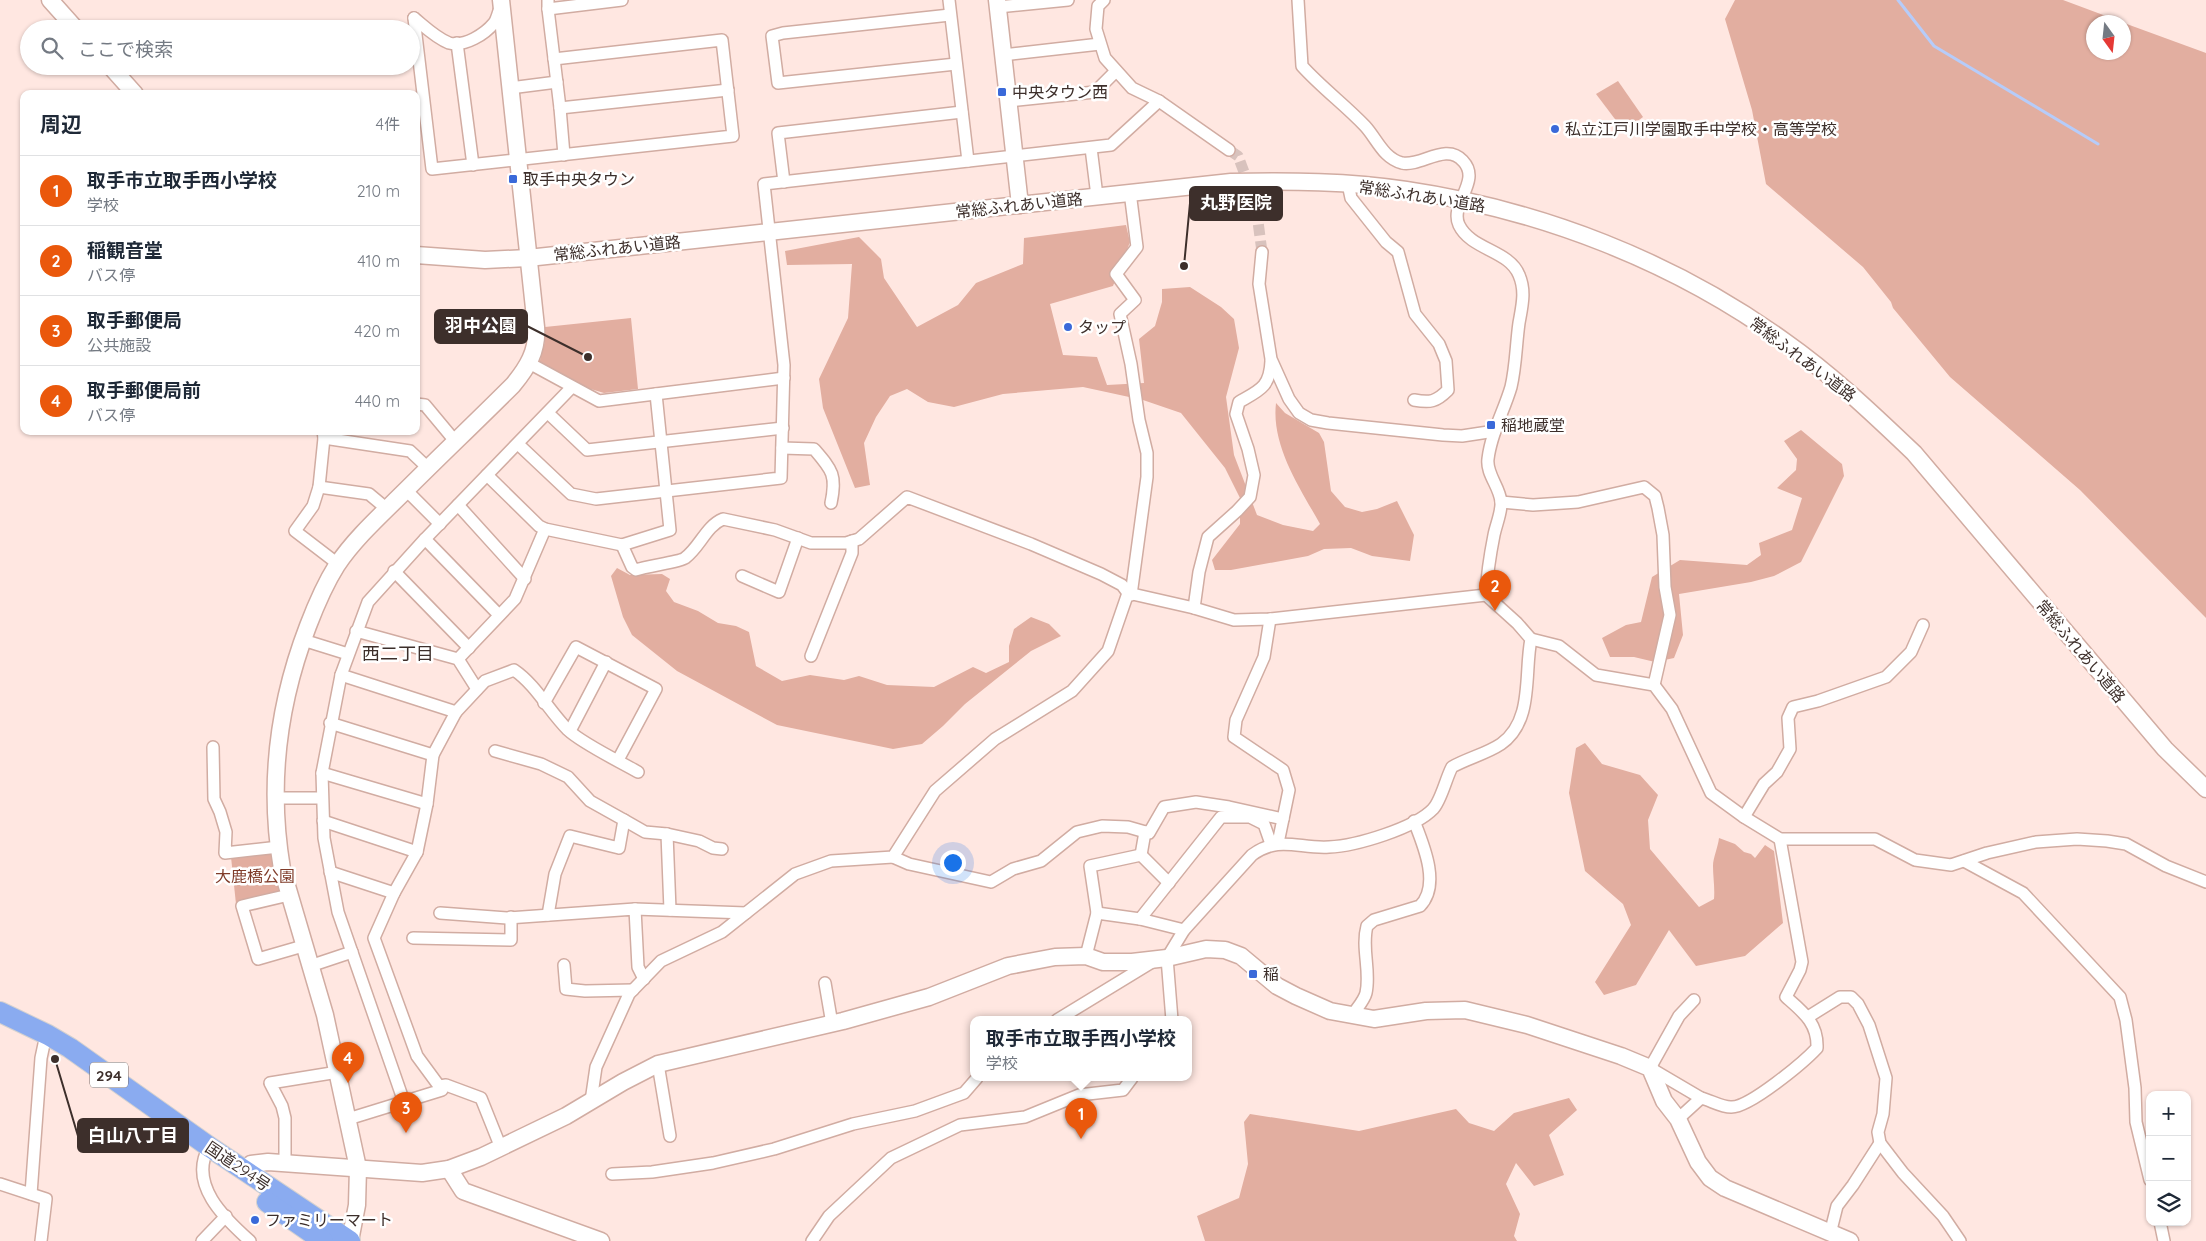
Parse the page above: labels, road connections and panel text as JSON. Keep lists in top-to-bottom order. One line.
{"streets":{"highway":["294","国道294号"],"street":["常総ふれあい道路"]},"districts":["西二丁目"],"parks":["大鹿橋公園"],"places":{"transit":["中央タウン西","取手中央タウン","稲地蔵堂","稲"],"other":["私立江戸川学園取手中学校・高等学校","丸野医院","タップ","羽中公園","白山八丁目","ファミリーマート"]},"north":"bottom","page":{"search":"ここで検索","heading":["周辺","4件"],"list":[{"mark":"1","name":"取手市立取手西小学校","note":"学校","value":"210 m"},{"mark":"2","name":"稲観音堂","note":"バス停","value":"410 m"},{"mark":"3","name":"取手郵便局","note":"公共施設","value":"420 m"},{"mark":"4","name":"取手郵便局前","note":"バス停","value":"440 m"}],"pins":["2","4","3","1"],"popup":["取手市立取手西小学校","学校"],"map_buttons":["+","−"]}}
